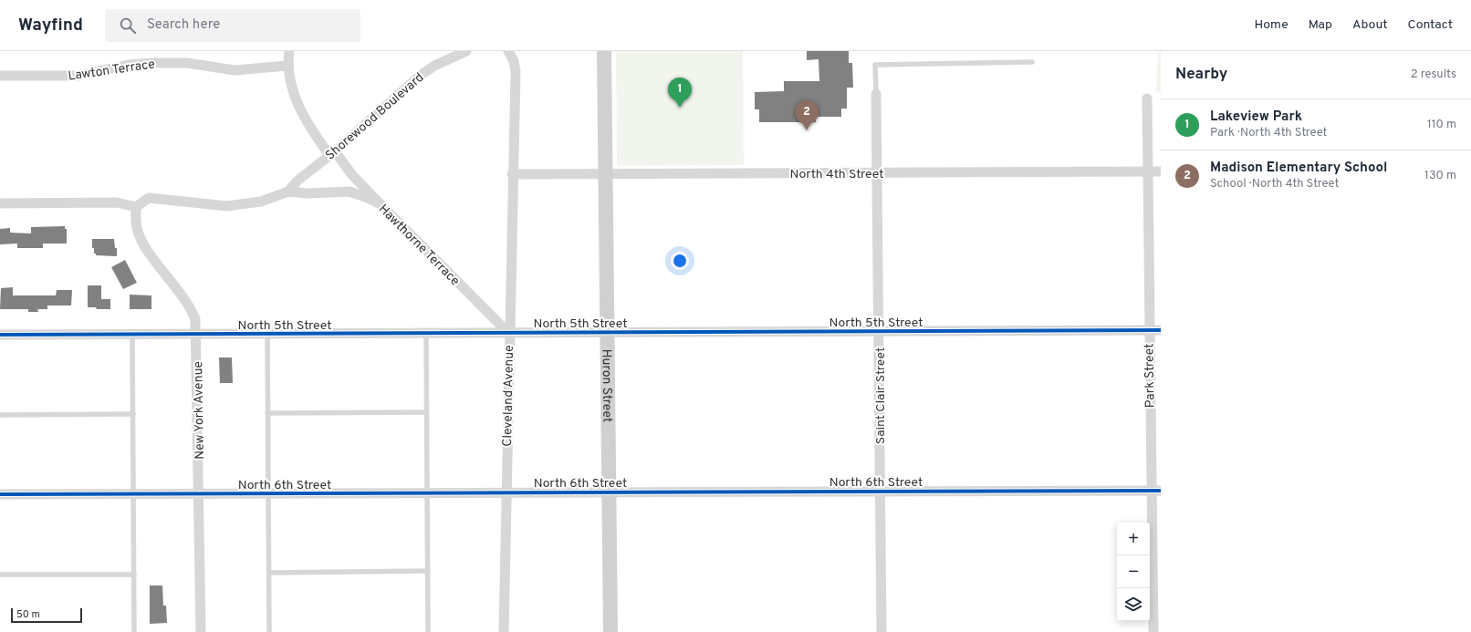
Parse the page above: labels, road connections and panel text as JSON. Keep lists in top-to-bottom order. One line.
{"streets":{"street":["Lawton Terrace","Shorewood Boulevard","North 4th Street","Hawthorne Terrace","North 5th Street","Park Street","Huron Street","Cleveland Avenue","Saint Clair Street","New York Avenue","North 6th Street"]},"crossings":[["Lawton Terrace","Hawthorne Terrace"],["Shorewood Boulevard","Hawthorne Terrace"],["Shorewood Boulevard","New York Avenue"],["North 4th Street","Park Street"],["North 4th Street","Huron Street"],["North 4th Street","Cleveland Avenue"],["North 4th Street","Saint Clair Street"],["Hawthorne Terrace","North 5th Street"],["Hawthorne Terrace","Cleveland Avenue"],["North 5th Street","Park Street"],["North 5th Street","Huron Street"],["North 5th Street","Cleveland Avenue"],["North 5th Street","Saint Clair Street"],["North 5th Street","New York Avenue"],["Park Street","North 6th Street"],["Huron Street","North 6th Street"],["Cleveland Avenue","North 6th Street"],["Saint Clair Street","North 6th Street"],["New York Avenue","North 6th Street"]],"scale_bar":"50 m","page":{"header":"Wayfind","search":"Search here","nav":["Home","Map","About","Contact"],"heading":["Nearby","2 results"],"pins":["1","2"],"list":[{"mark":"1","name":"Lakeview Park","note":"Park · North 4th Street","value":"110 m"},{"mark":"2","name":"Madison Elementary School","note":"School · North 4th Street","value":"130 m"}],"map_buttons":["+","−"],"scale":"50 m"}}
